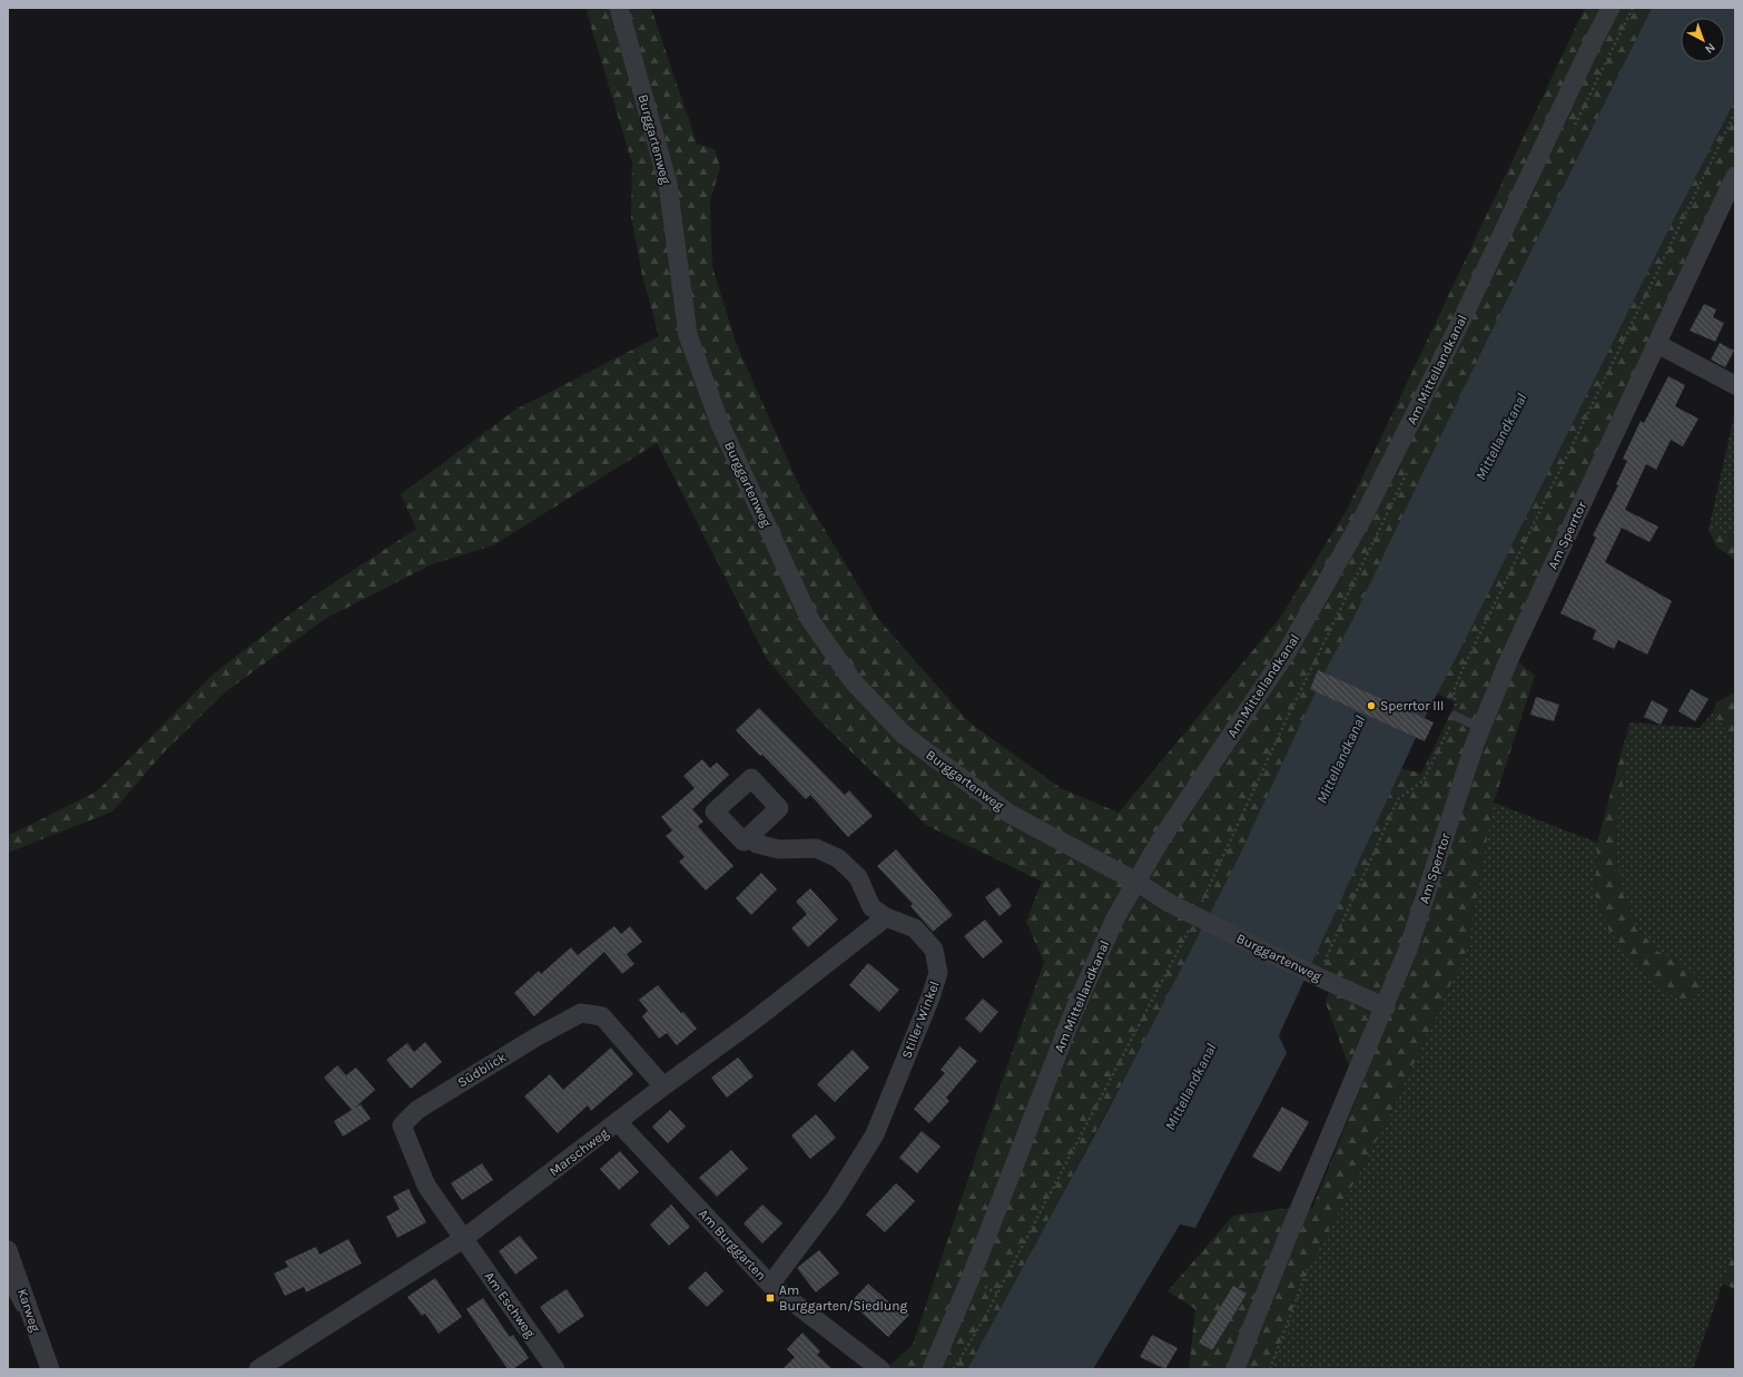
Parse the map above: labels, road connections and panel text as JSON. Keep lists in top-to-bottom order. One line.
{"streets":{"street":["Burggartenweg","Am Mittellandkanal","Am Sperrtor","Stiller Winkel","Südblick","Marschweg","Am Burggarten","Am Eschweg","Karweg"]},"crossings":[["Burggartenweg","Am Mittellandkanal"],["Burggartenweg","Am Sperrtor"],["Stiller Winkel","Marschweg"],["Stiller Winkel","Am Burggarten"],["Südblick","Marschweg"],["Südblick","Am Eschweg"],["Marschweg","Am Burggarten"],["Marschweg","Am Eschweg"]],"water":["Mittellandkanal"],"places":{"other":["Sperrtor III"],"transit":["Am Burggarten/Siedlung"]},"north":"bottom right"}
